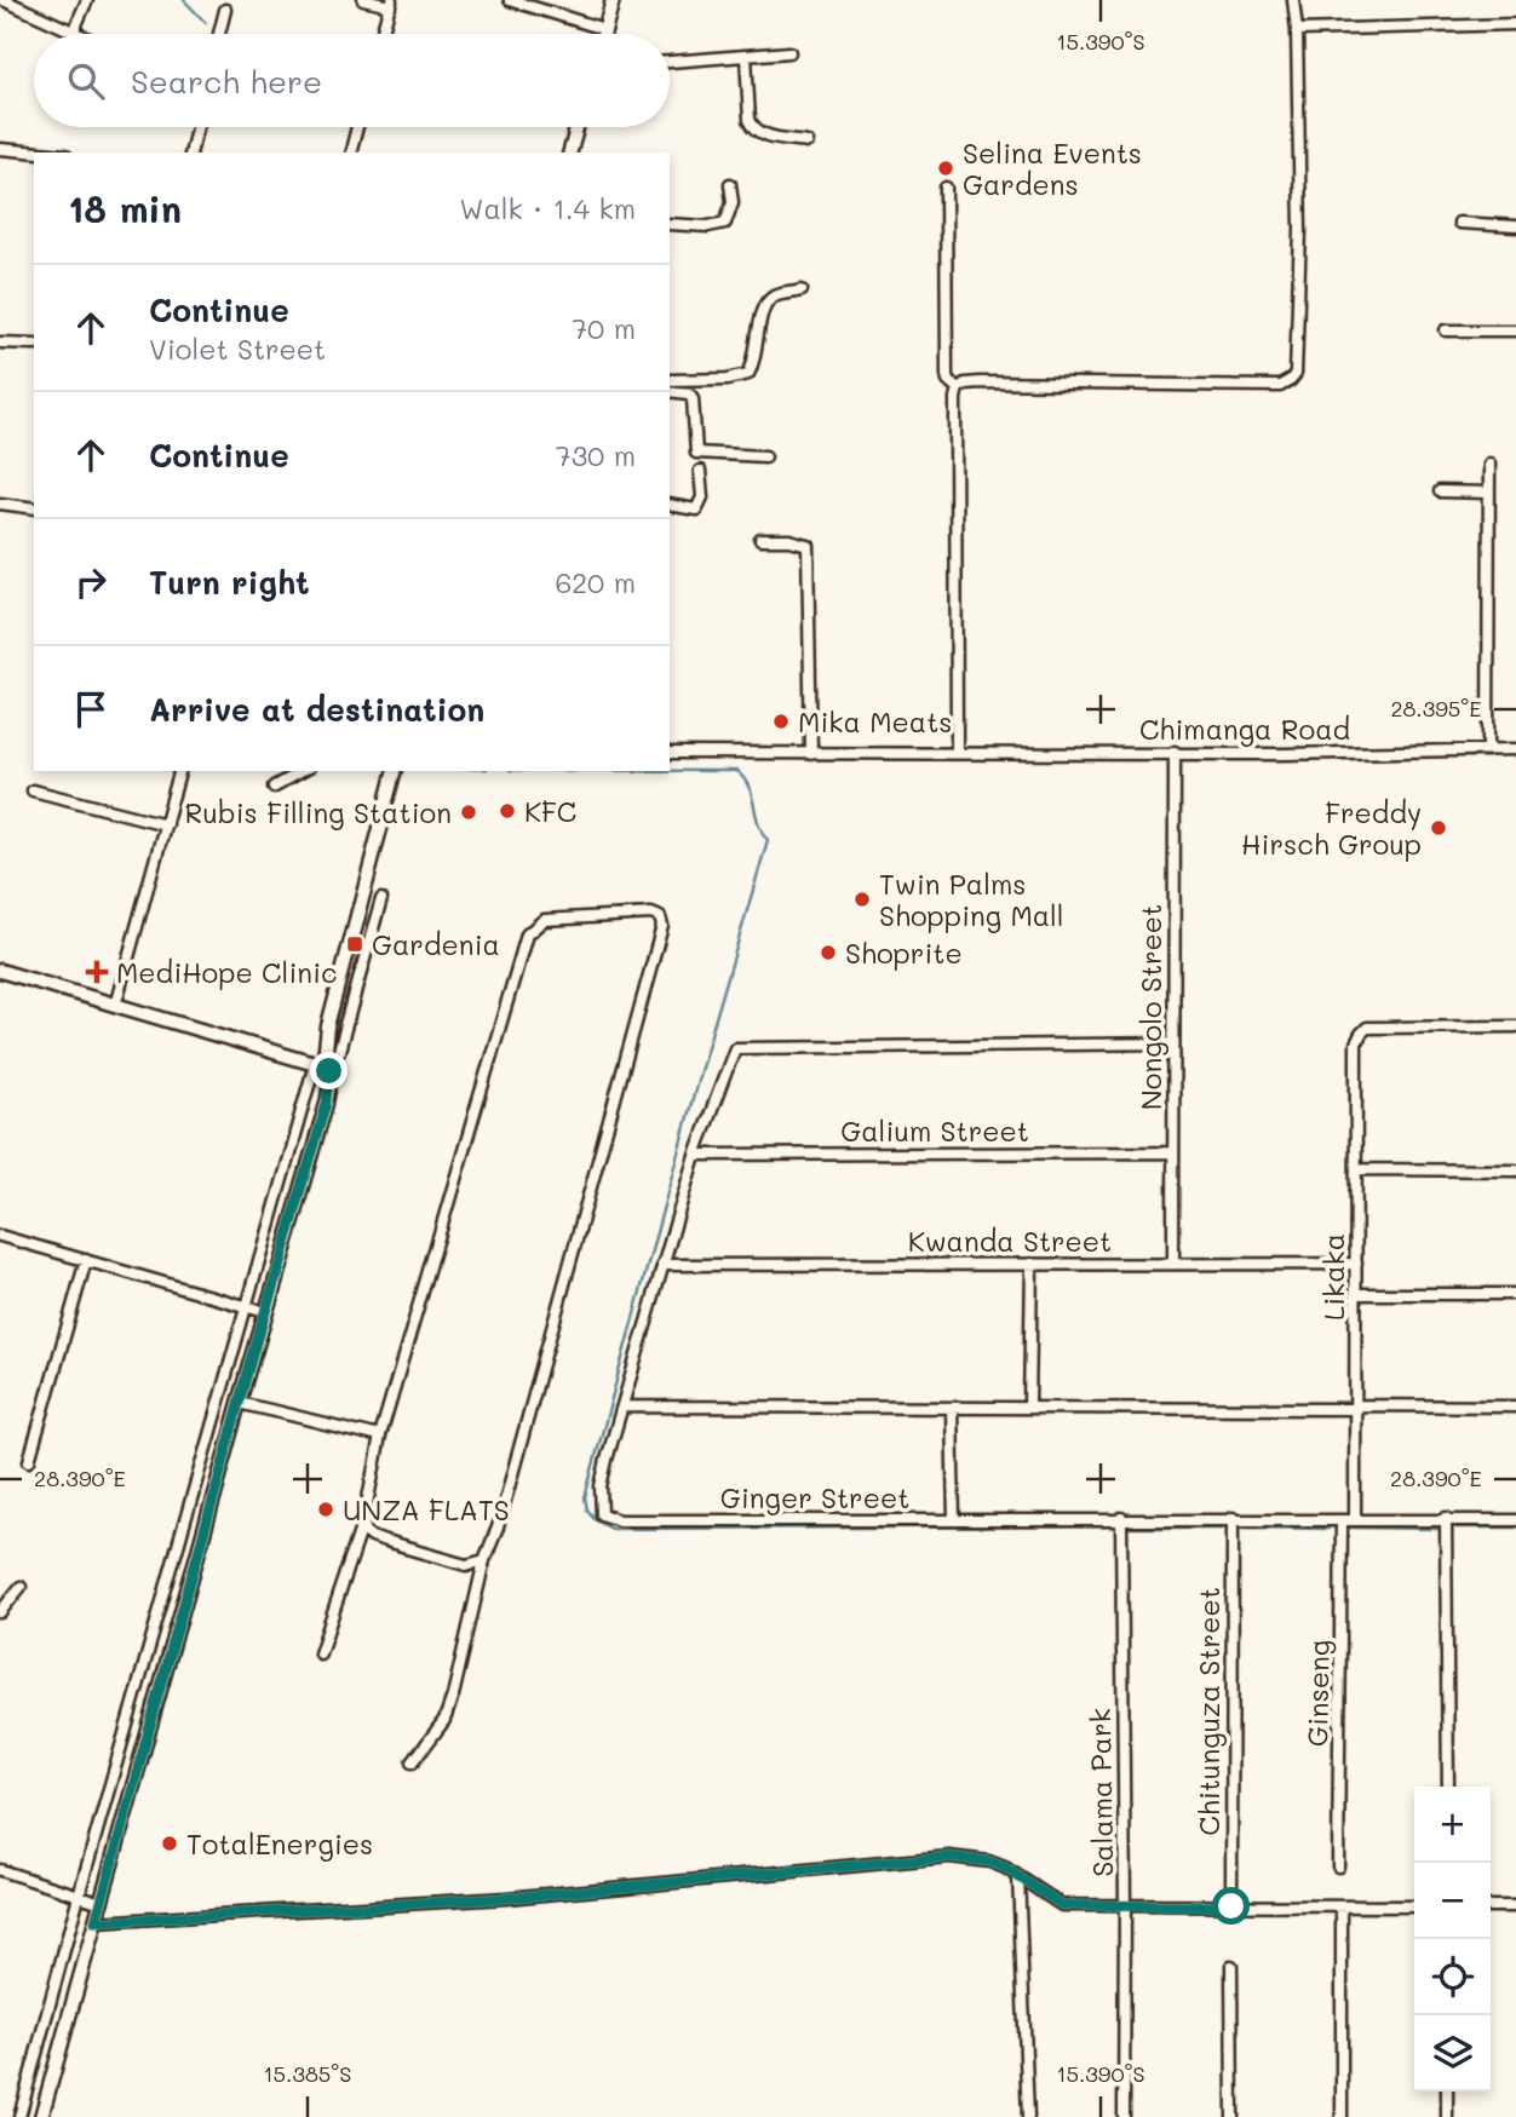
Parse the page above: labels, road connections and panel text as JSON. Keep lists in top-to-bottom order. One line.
{"streets":{"street":["Chimanga Road","Nongolo Street","Galium Street","Kwanda Street","Likaka","Ginger Street","Ginseng","Chitunguza Street","Salama Park"]},"crossings":[["Chimanga Road","Nongolo Street"],["Nongolo Street","Galium Street"],["Nongolo Street","Kwanda Street"],["Nongolo Street","Ginger Street"],["Galium Street","Ginger Street"],["Kwanda Street","Likaka"],["Kwanda Street","Ginger Street"],["Likaka","Ginger Street"],["Ginger Street","Ginseng"],["Ginger Street","Chitunguza Street"],["Ginger Street","Salama Park"]],"places":{"other":["Selina Events Gardens","Mika Meats","KFC","Rubis Filling Station","Freddy Hirsch Group","Twin Palms Shopping Mall","Shoprite","UNZA FLATS","TotalEnergies"],"transit":["Gardenia"],"health":["MediHope Clinic"]},"page":{"search":"Search here","heading":["18 min","Walk · 1.4 km"],"list":[["Continue","Violet Street","70 m"],["Continue","730 m"],["Turn right","620 m"],"Arrive at destination"],"map_buttons":["+","−"]},"coordinates":["15.390°S","28.395°E","28.390°E","15.385°S"]}
